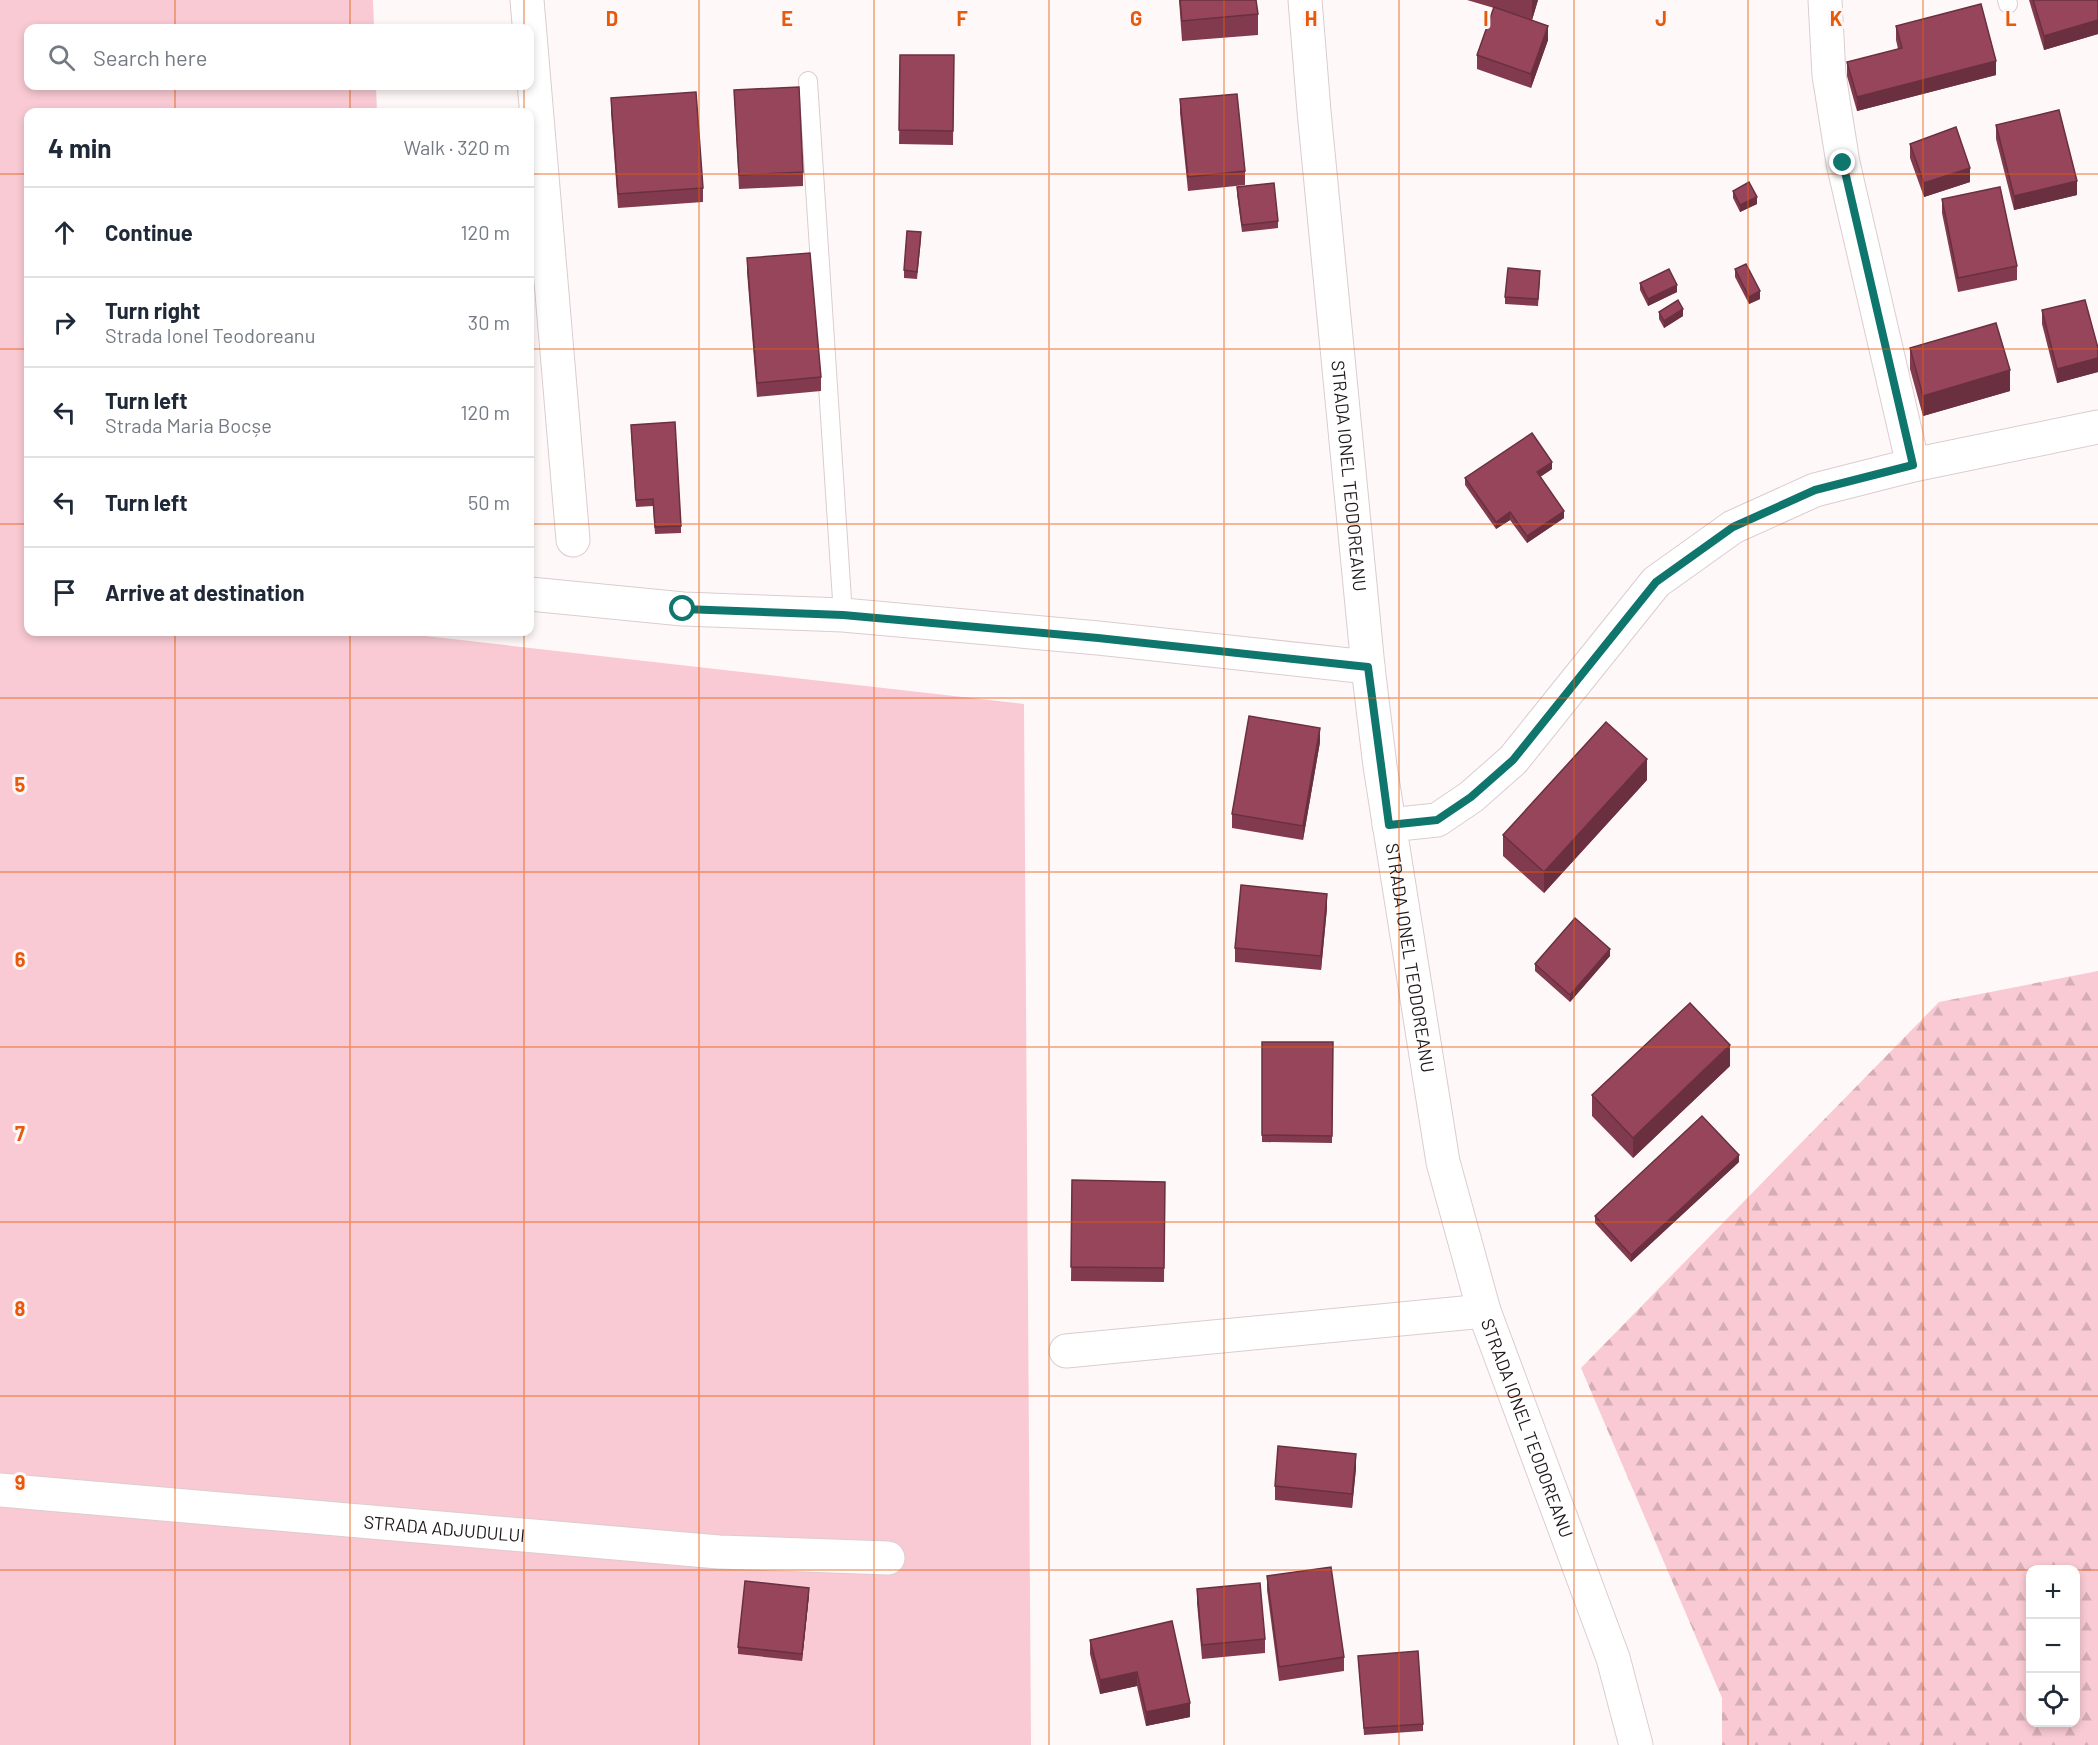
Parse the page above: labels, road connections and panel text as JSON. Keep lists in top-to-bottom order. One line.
{"streets":{"street":["STRADA IONEL TEODOREANU","STRADA ADJUDULUI"]},"page":{"search":"Search here","heading":["4 min","Walk · 320 m"],"list":[["Continue","120 m"],["Turn right","Strada Ionel Teodoreanu","30 m"],["Turn left","Strada Maria Bocșe","120 m"],["Turn left","50 m"],"Arrive at destination"],"map_buttons":["+","−"]},"grid":{"columns":["D","E","F","G","H","I","J","K","L"],"rows":["5","6","7","8","9"]}}
